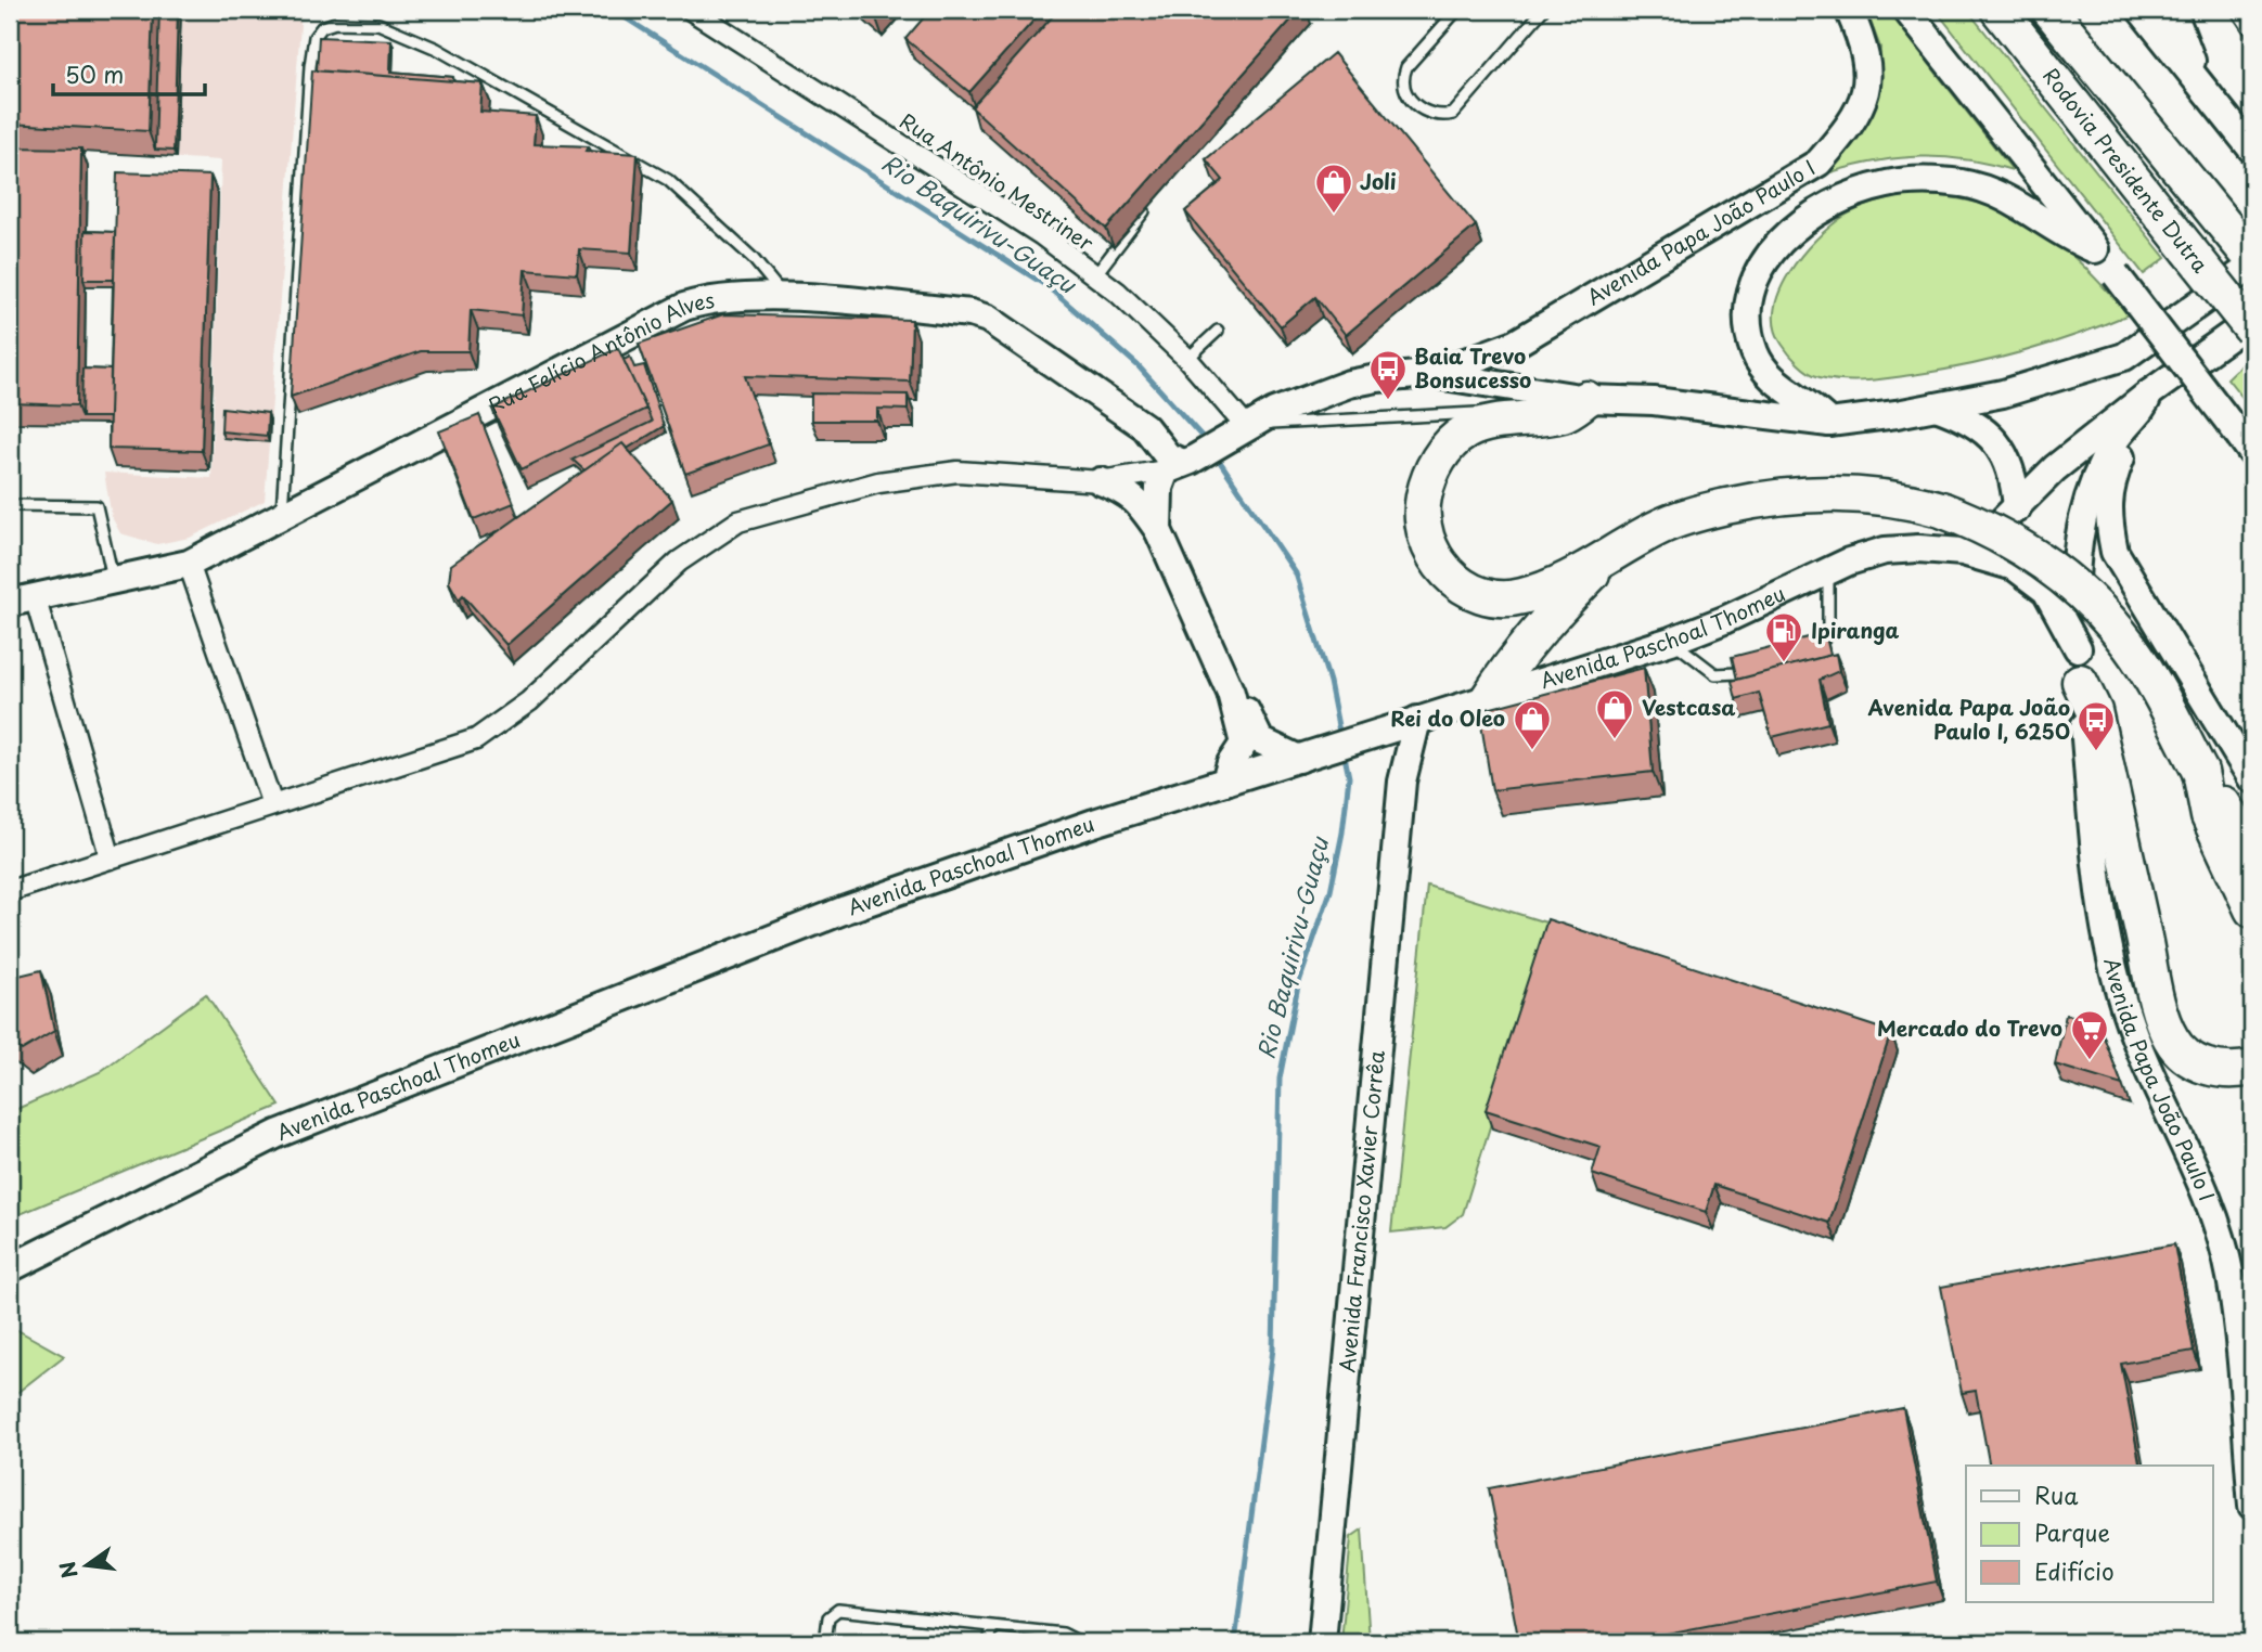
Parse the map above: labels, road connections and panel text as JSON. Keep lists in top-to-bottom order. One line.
{"streets":{"highway":["Rodovia Presidente Dutra"],"main road":["Avenida Papa João Paulo I","Rua Felício Antônio Alves","Avenida Paschoal Thomeu","Avenida Francisco Xavier Corrêa"],"street":["Rua Antônio Mestriner"]},"crossings":[["Avenida Papa João Paulo I","Avenida Paschoal Thomeu"],["Avenida Paschoal Thomeu","Avenida Francisco Xavier Corrêa"]],"water":["Rio Baquirivu-Guaçu"],"places":{"shop":["Joli","Vestcasa","Rei do Oleo"],"bus stop":["Baia Trevo Bonsucesso","Avenida Papa João Paulo I, 6250"],"fuel station":["Ipiranga"],"supermarket":["Mercado do Trevo"]},"legend":["Rua","Parque","Edifício"],"scale_bar":"50 m","north":"left"}
